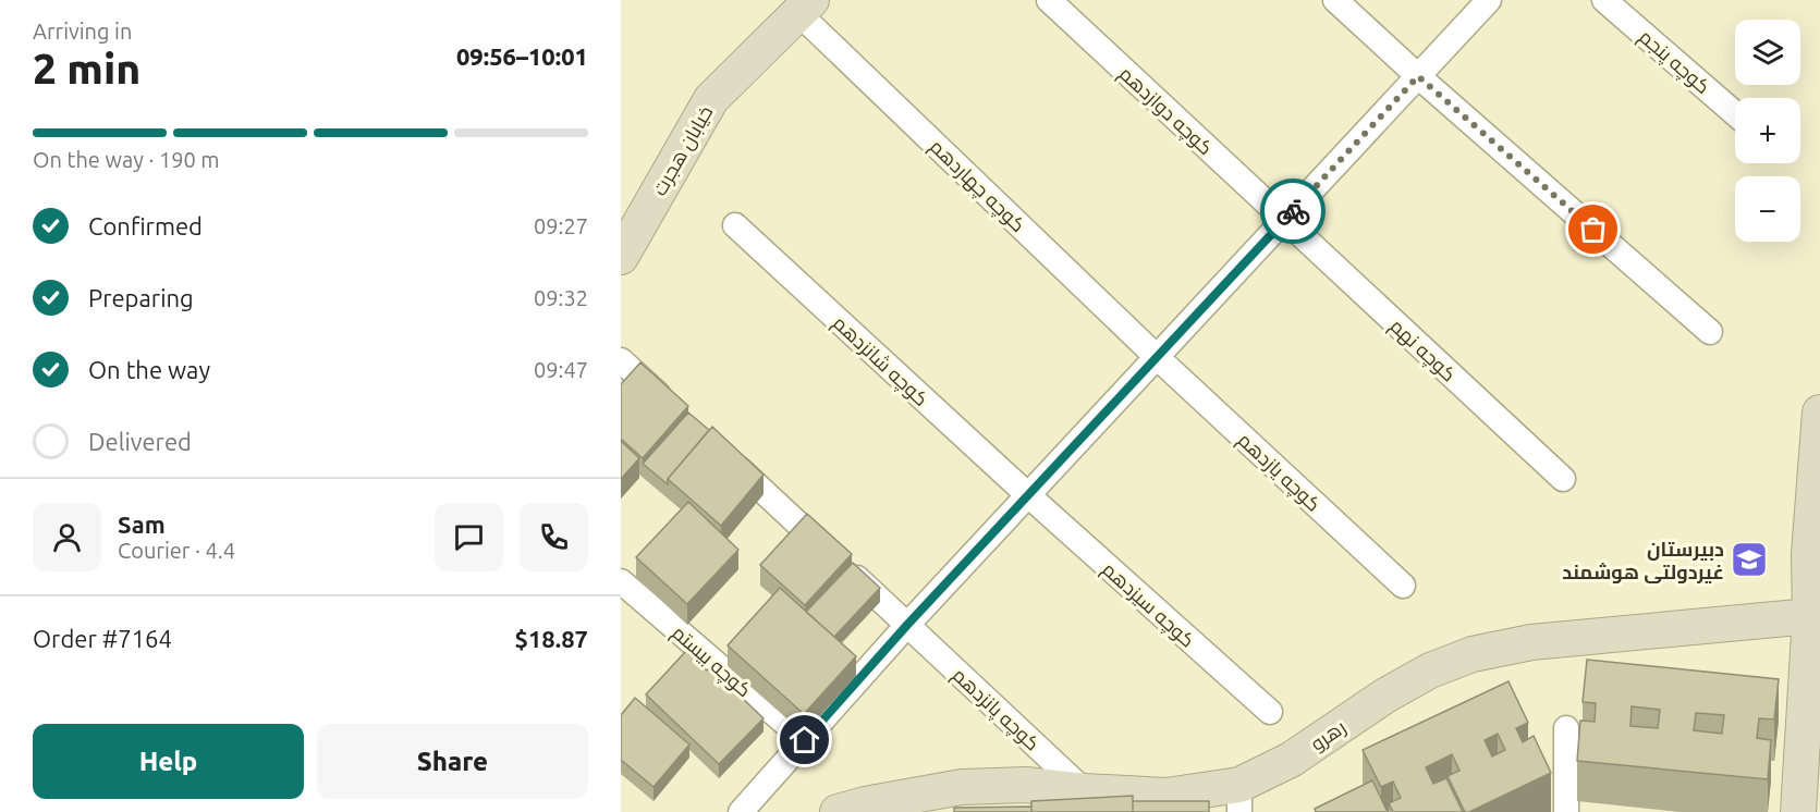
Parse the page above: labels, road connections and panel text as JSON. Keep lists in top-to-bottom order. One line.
{"streets":{"street":["کوچه پنجم","کوچه دوازدهم","خیابان هجرت","کوچه چهاردهم","کوچه نهم","کوچه شانزدهم","کوچه یازدهم","کوچه سیزدهم","کوچه بیستم","کوچه پانزدهم","رهرو"]},"crossings":[["کوچه دوازدهم","کوچه نهم"],["خیابان هجرت","کوچه چهاردهم"],["کوچه چهاردهم","کوچه یازدهم"],["کوچه شانزدهم","کوچه سیزدهم"],["کوچه پانزدهم","رهرو"]],"places":{"school or university":["دبیرستان غیردولتی هوشمند"]},"page":{"heading":["2 min","Arriving in","09:56–10:01"],"panel":["Sam","Courier · 4.4","Order #7164","$18.87"],"map_buttons":["+","−"],"bar":"On the way · 190 m","list":[["Confirmed","09:27"],["Preparing","09:32"],["On the way","09:47"],"Delivered"],"buttons":["Help","Share"]}}
